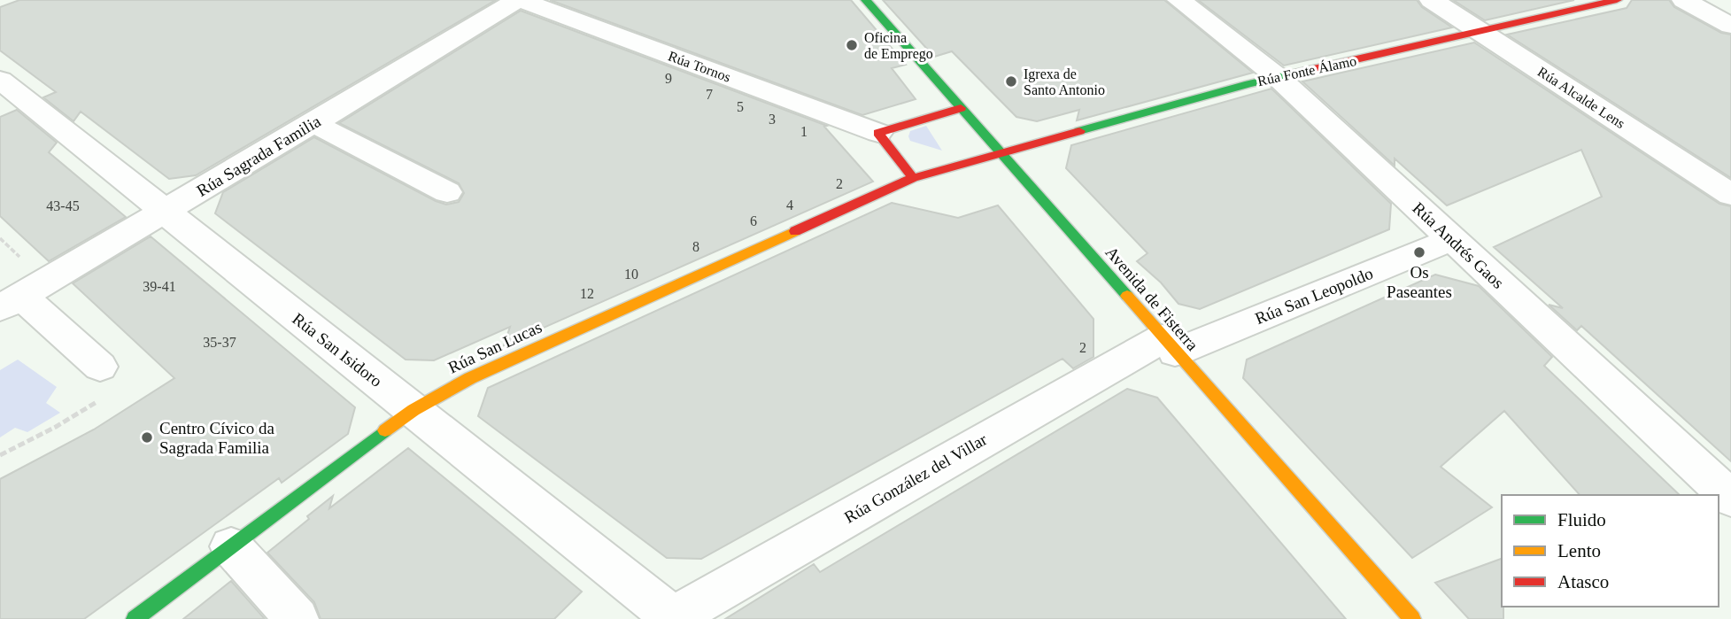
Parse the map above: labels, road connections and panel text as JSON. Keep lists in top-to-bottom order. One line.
{"streets":{"street":["Rúa Tornos","Rúa Fonte Álamo","Rúa Alcalde Lens","Rúa Sagrada Familia","Rúa Andrés Gaos","Rúa San Leopoldo","Avenida de Fisterra","Rúa San Lucas","Rúa San Isidoro","Rúa González del Villar"]},"crossings":[["Rúa Tornos","Rúa Sagrada Familia"],["Rúa Fonte Álamo","Rúa Alcalde Lens"],["Rúa Fonte Álamo","Rúa Andrés Gaos"],["Rúa Fonte Álamo","Avenida de Fisterra"],["Rúa Fonte Álamo","Rúa San Lucas"],["Rúa Sagrada Familia","Rúa San Isidoro"],["Rúa Andrés Gaos","Rúa San Leopoldo"],["Rúa San Leopoldo","Avenida de Fisterra"],["Rúa San Leopoldo","Rúa González del Villar"],["Avenida de Fisterra","Rúa González del Villar"],["Rúa San Lucas","Rúa San Isidoro"],["Rúa San Isidoro","Rúa González del Villar"]],"places":["Oficina de Emprego","Igrexa de Santo Antonio","Os Paseantes","Centro Cívico da Sagrada Familia"],"house_numbers":["9","7","5","3","1","2","4","43-45","6","8","10","39-41","12","35-37","2"],"legend":["Fluido","Lento","Atasco"]}
